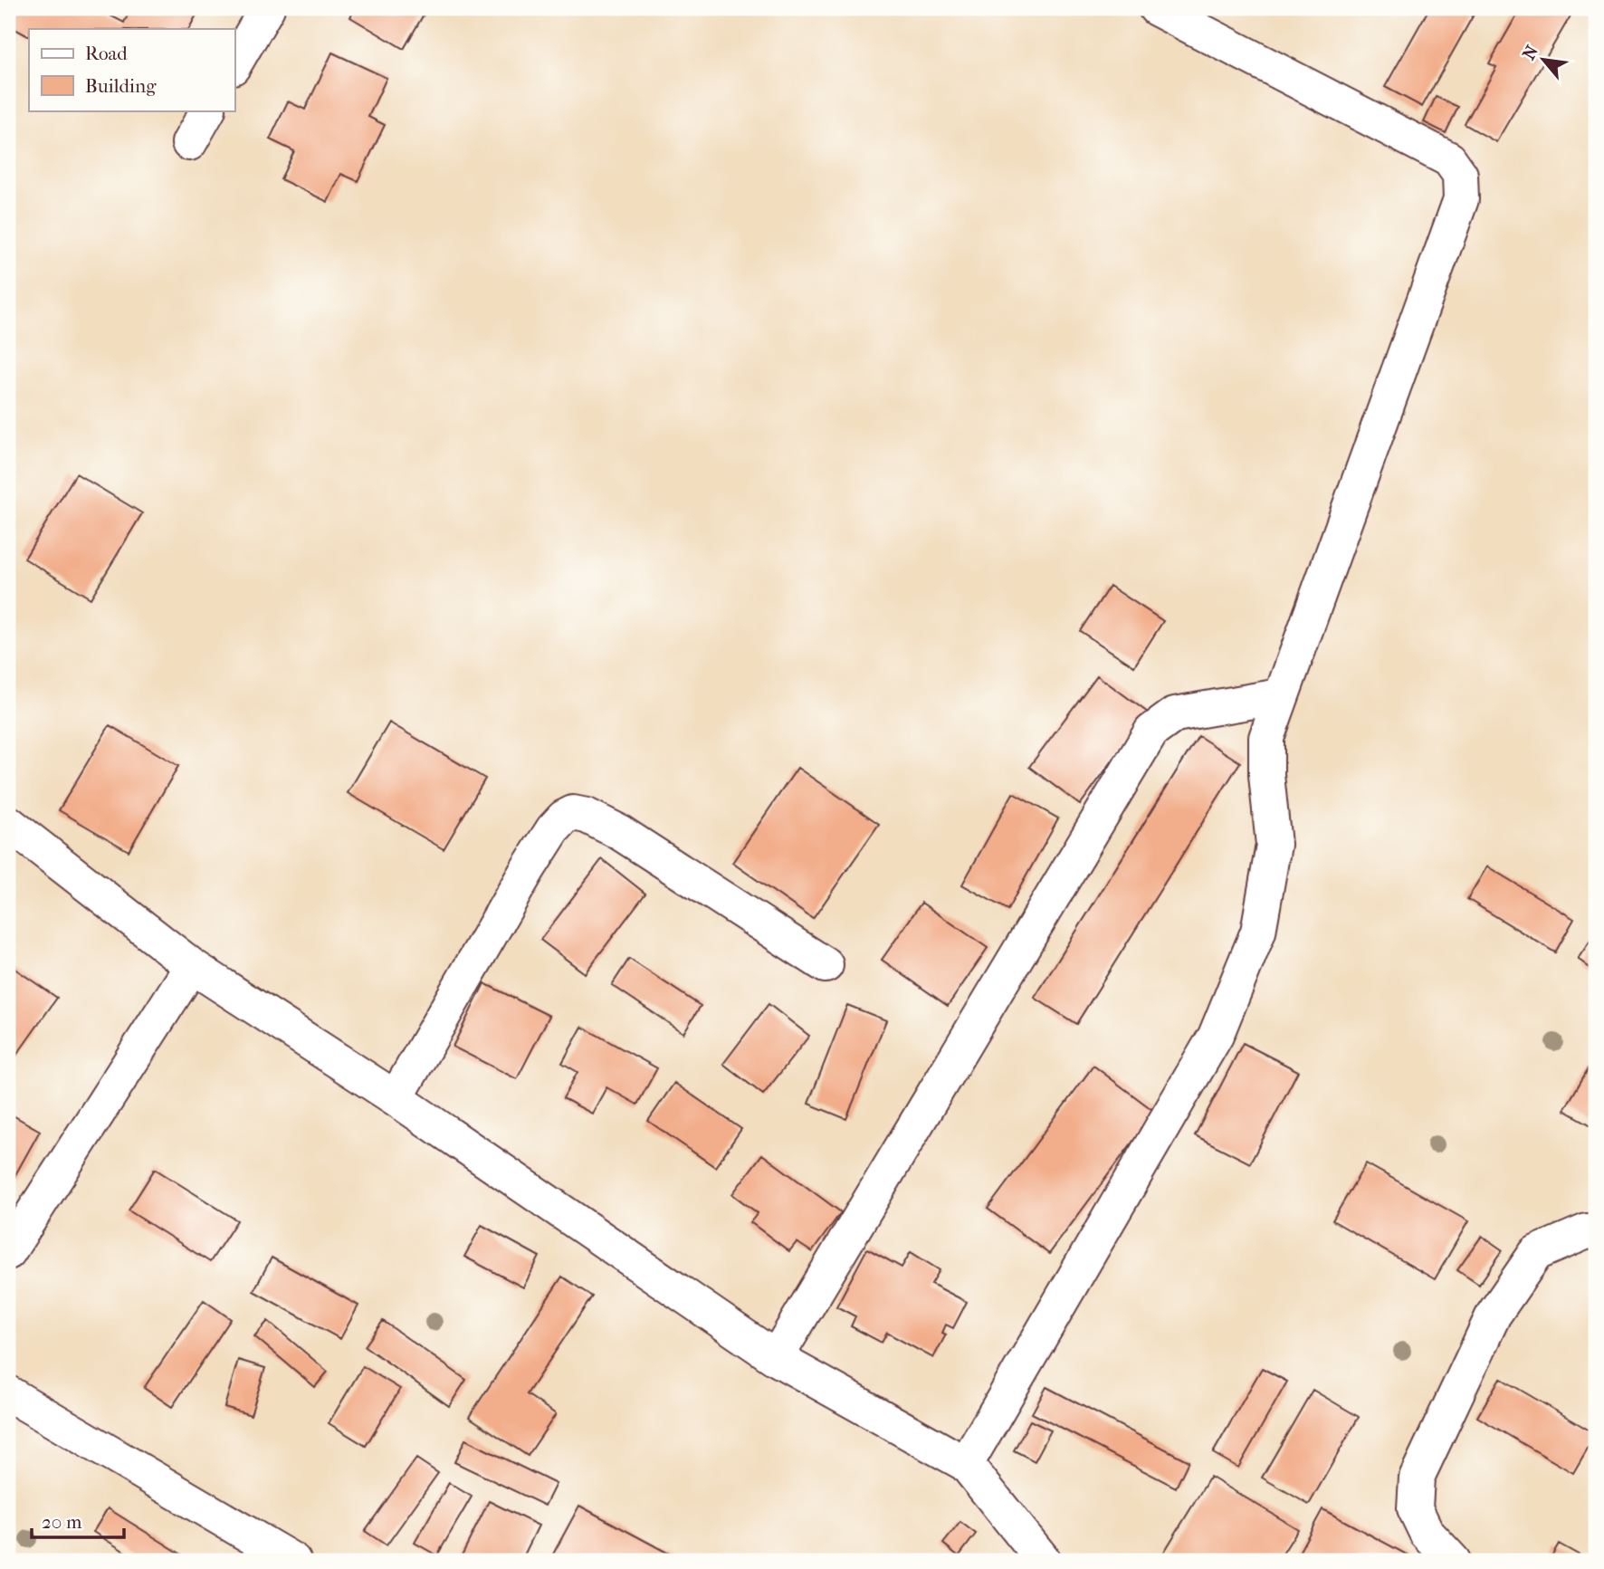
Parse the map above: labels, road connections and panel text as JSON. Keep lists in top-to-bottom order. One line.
{"legend":["Road","Building"],"scale_bar":"20 m","north":"top left"}
